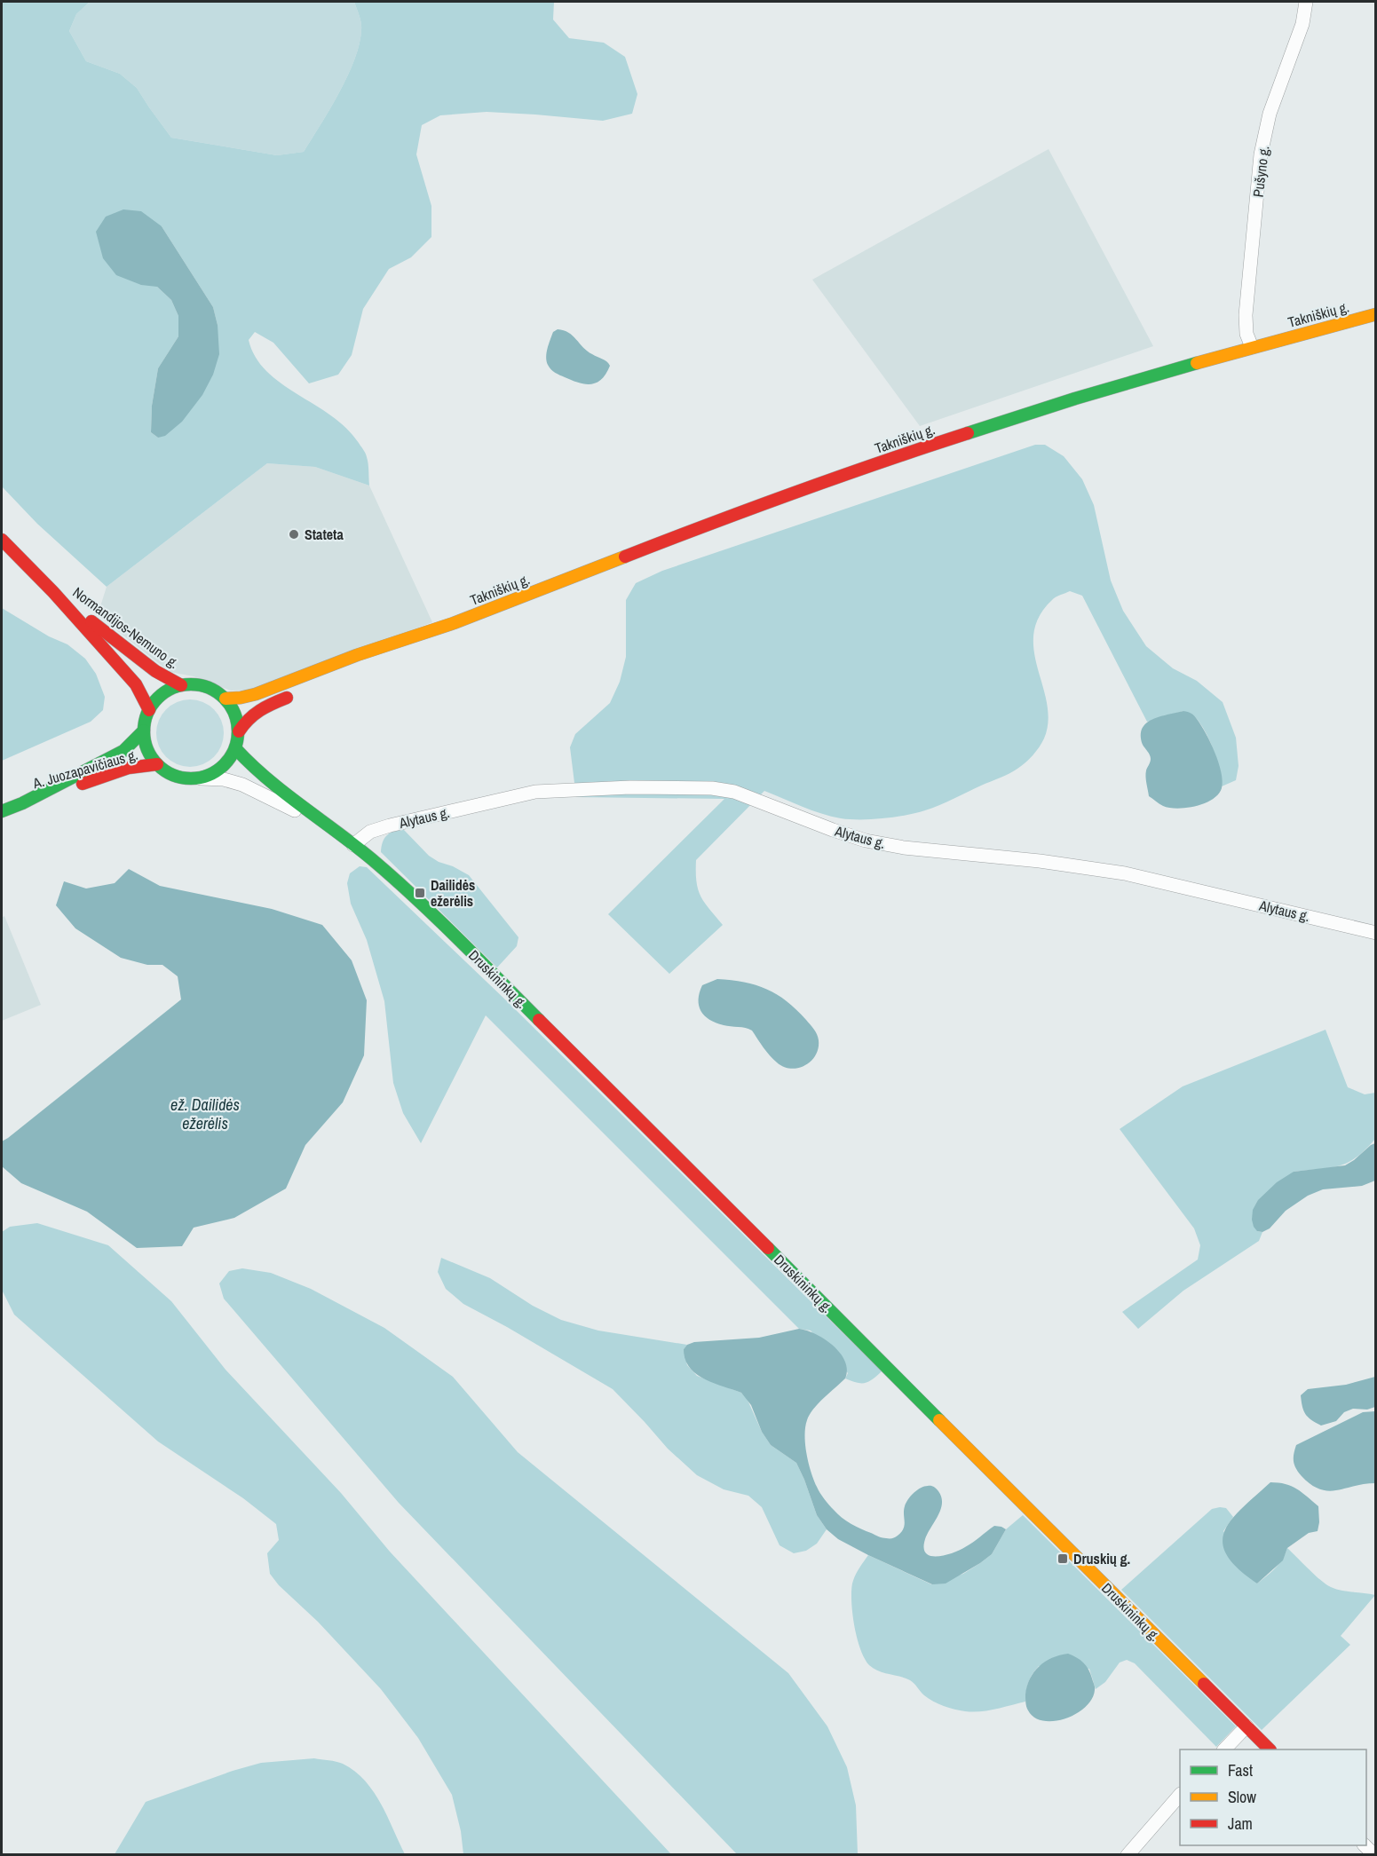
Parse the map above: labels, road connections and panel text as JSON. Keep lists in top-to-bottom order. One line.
{"streets":{"main road":["Takniškių g.","Normandijos-Nemuno g.","A. Juozapavičiaus g.","Druskininkų g."],"street":["Pušyno g.","Alytaus g."]},"crossings":[["Pušyno g.","Takniškių g."],["Normandijos-Nemuno g.","A. Juozapavičiaus g."],["Normandijos-Nemuno g.","Druskininkų g."],["A. Juozapavičiaus g.","Druskininkų g."],["Alytaus g.","Druskininkų g."]],"water":["ež. Dailidės ežerėlis"],"places":{"other":["Stateta"],"transit":["Dailidės ežerėlis","Druskių g."]},"legend":["Fast","Slow","Jam"]}
